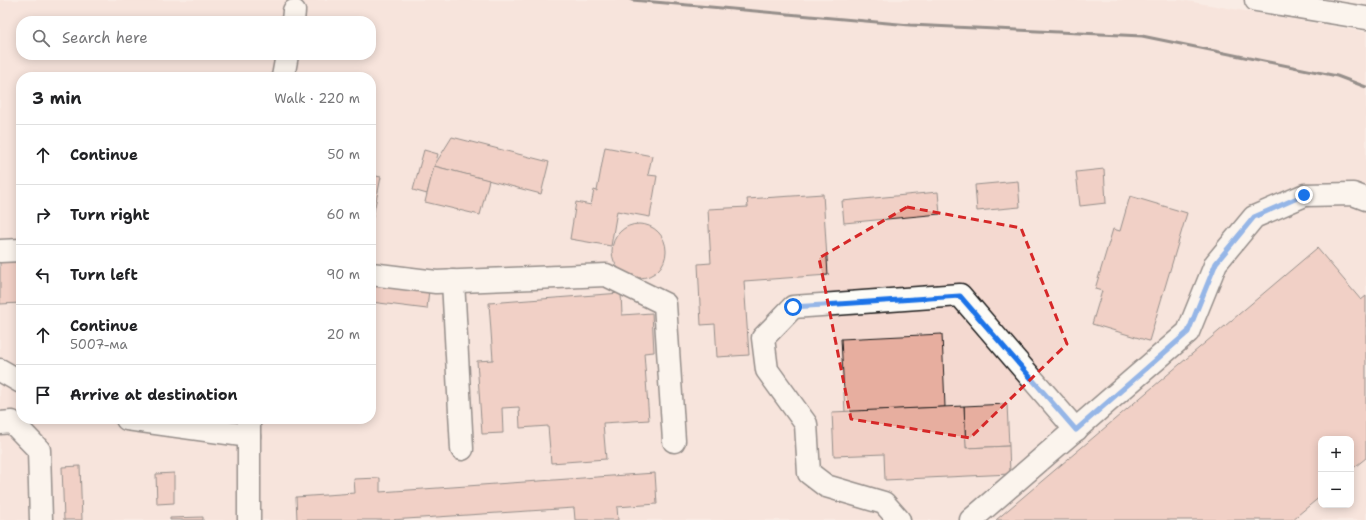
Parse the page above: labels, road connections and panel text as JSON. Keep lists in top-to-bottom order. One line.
{"page":{"search":"Search here","heading":["3 min","Walk · 220 m"],"list":[["Continue","50 m"],["Turn right","60 m"],["Turn left","90 m"],["Continue","5007-ма","20 m"],"Arrive at destination"],"map_buttons":["+","−"]}}
